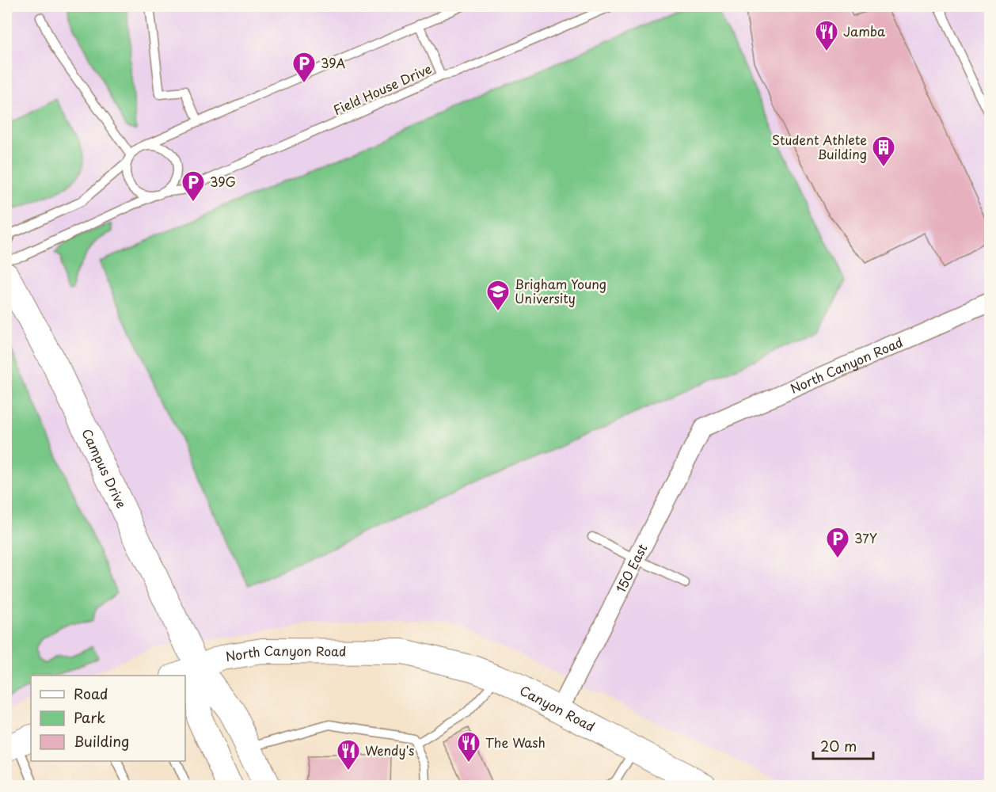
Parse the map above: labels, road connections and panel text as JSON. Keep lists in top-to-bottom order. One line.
{"streets":{"main road":["North Canyon Road","Campus Drive","Canyon Road"],"street":["150 East"],"lane":["Field House Drive"]},"crossings":[["North Canyon Road","Campus Drive"],["North Canyon Road","150 East"],["North Canyon Road","Canyon Road"],["150 East","Canyon Road"]],"places":{"restaurant":["Jamba","The Wash","Wendy's"],"parking":["39A","39G","37Y"],"building":["Student Athlete Building"],"school or university":["Brigham Young University"]},"legend":["Road","Park","Building"],"scale_bar":"20 m"}
